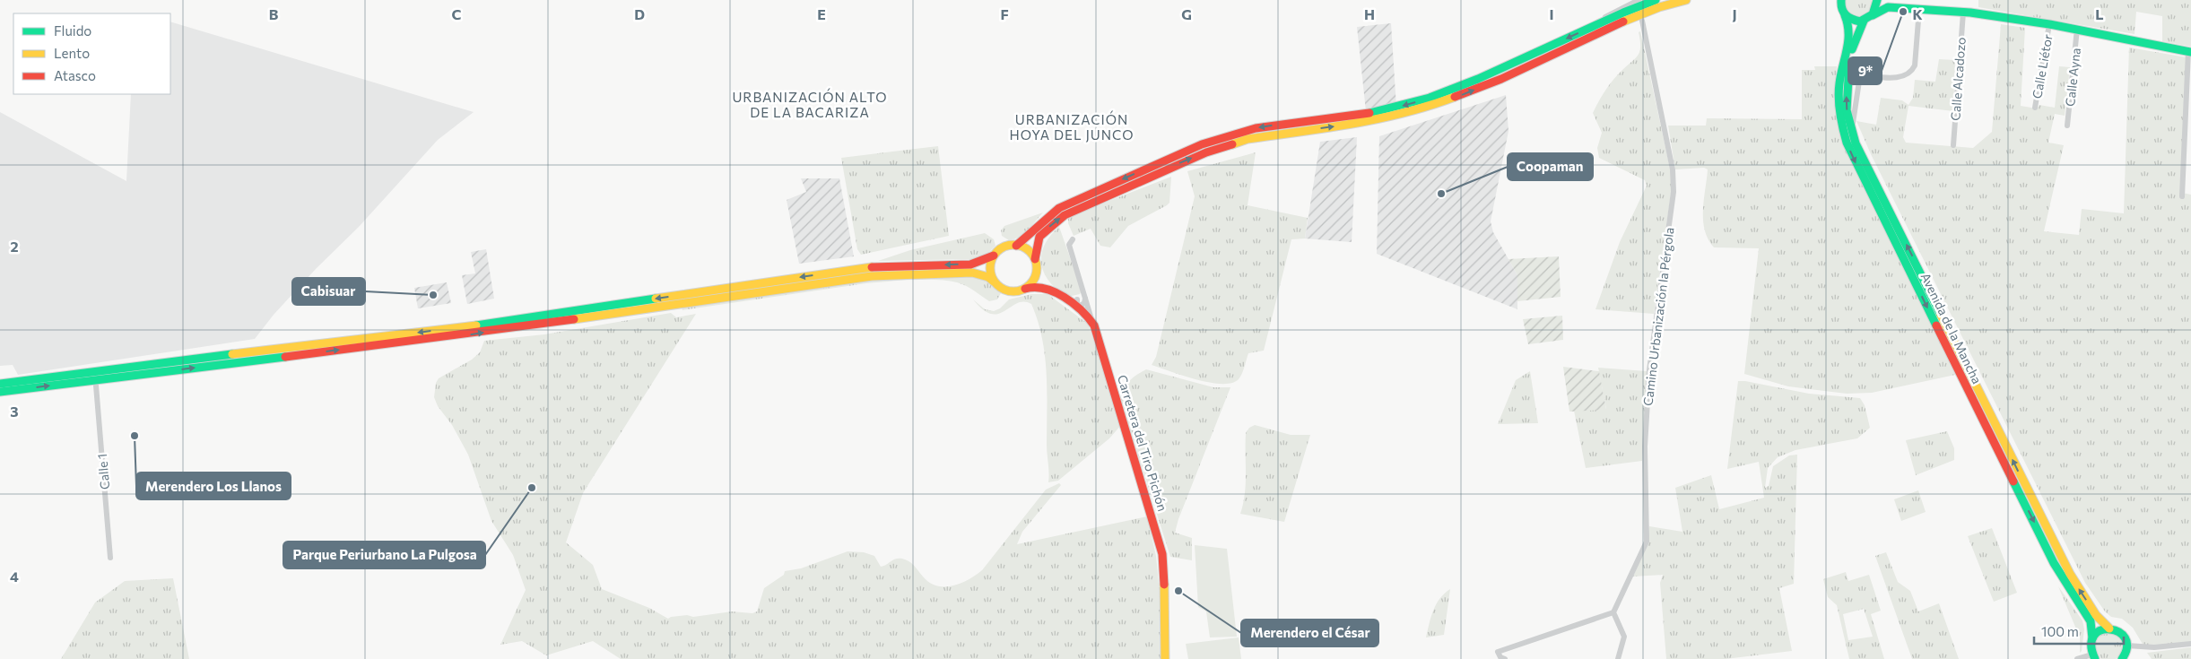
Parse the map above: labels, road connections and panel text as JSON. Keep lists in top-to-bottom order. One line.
{"streets":{"main road":["Avenida de la Mancha","Carretera del Tiro Pichón"],"street":["Calle Liétor","Calle Ayna","Calle Alcadozo","Camino Urbanización la Pérgola","Calle 1"]},"districts":["URBANIZACIÓN ALTO DE LA BACARIZA","URBANIZACIÓN HOYA DEL JUNCO"],"places":["9*","Coopaman","Cabisuar","Merendero Los Llanos","Parque Periurbano La Pulgosa","Merendero el César"],"legend":["Fluido","Lento","Atasco"],"scale_bar":"100 m","grid":{"columns":["B","C","D","E","F","G","H","I","J","K","L"],"rows":["2","3","4"]}}
